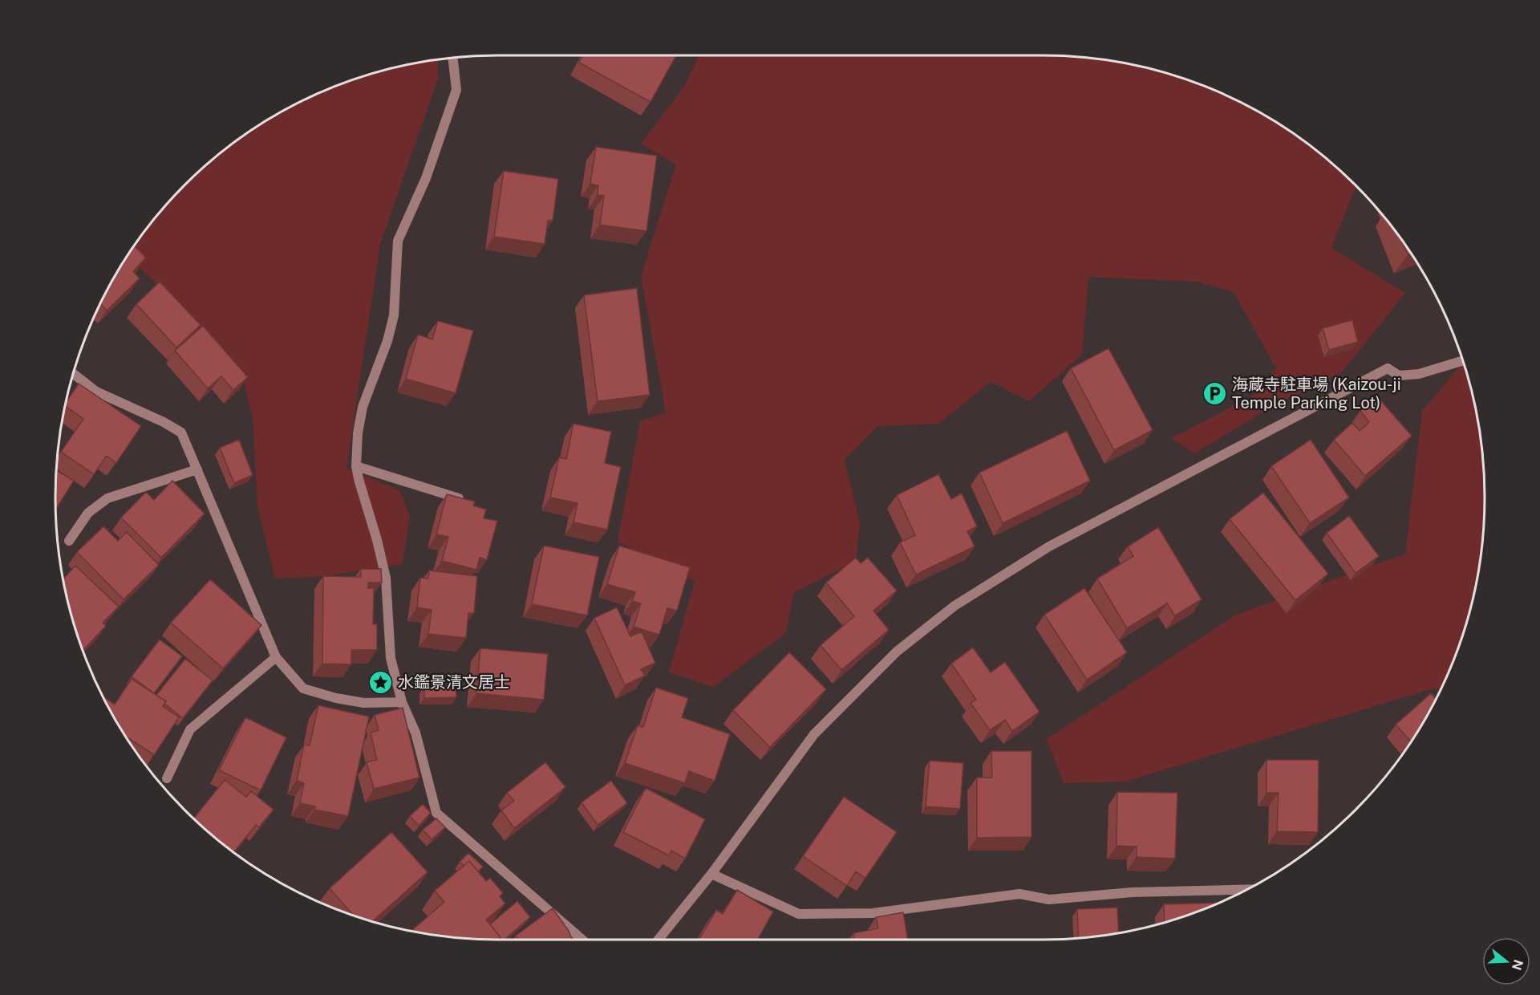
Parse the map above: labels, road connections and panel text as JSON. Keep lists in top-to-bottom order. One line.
{"places":{"parking":["海蔵寺駐車場 (Kaizou-ji Temple Parking Lot)"],"place":["水鑑景清文居士"]},"north":"right"}
